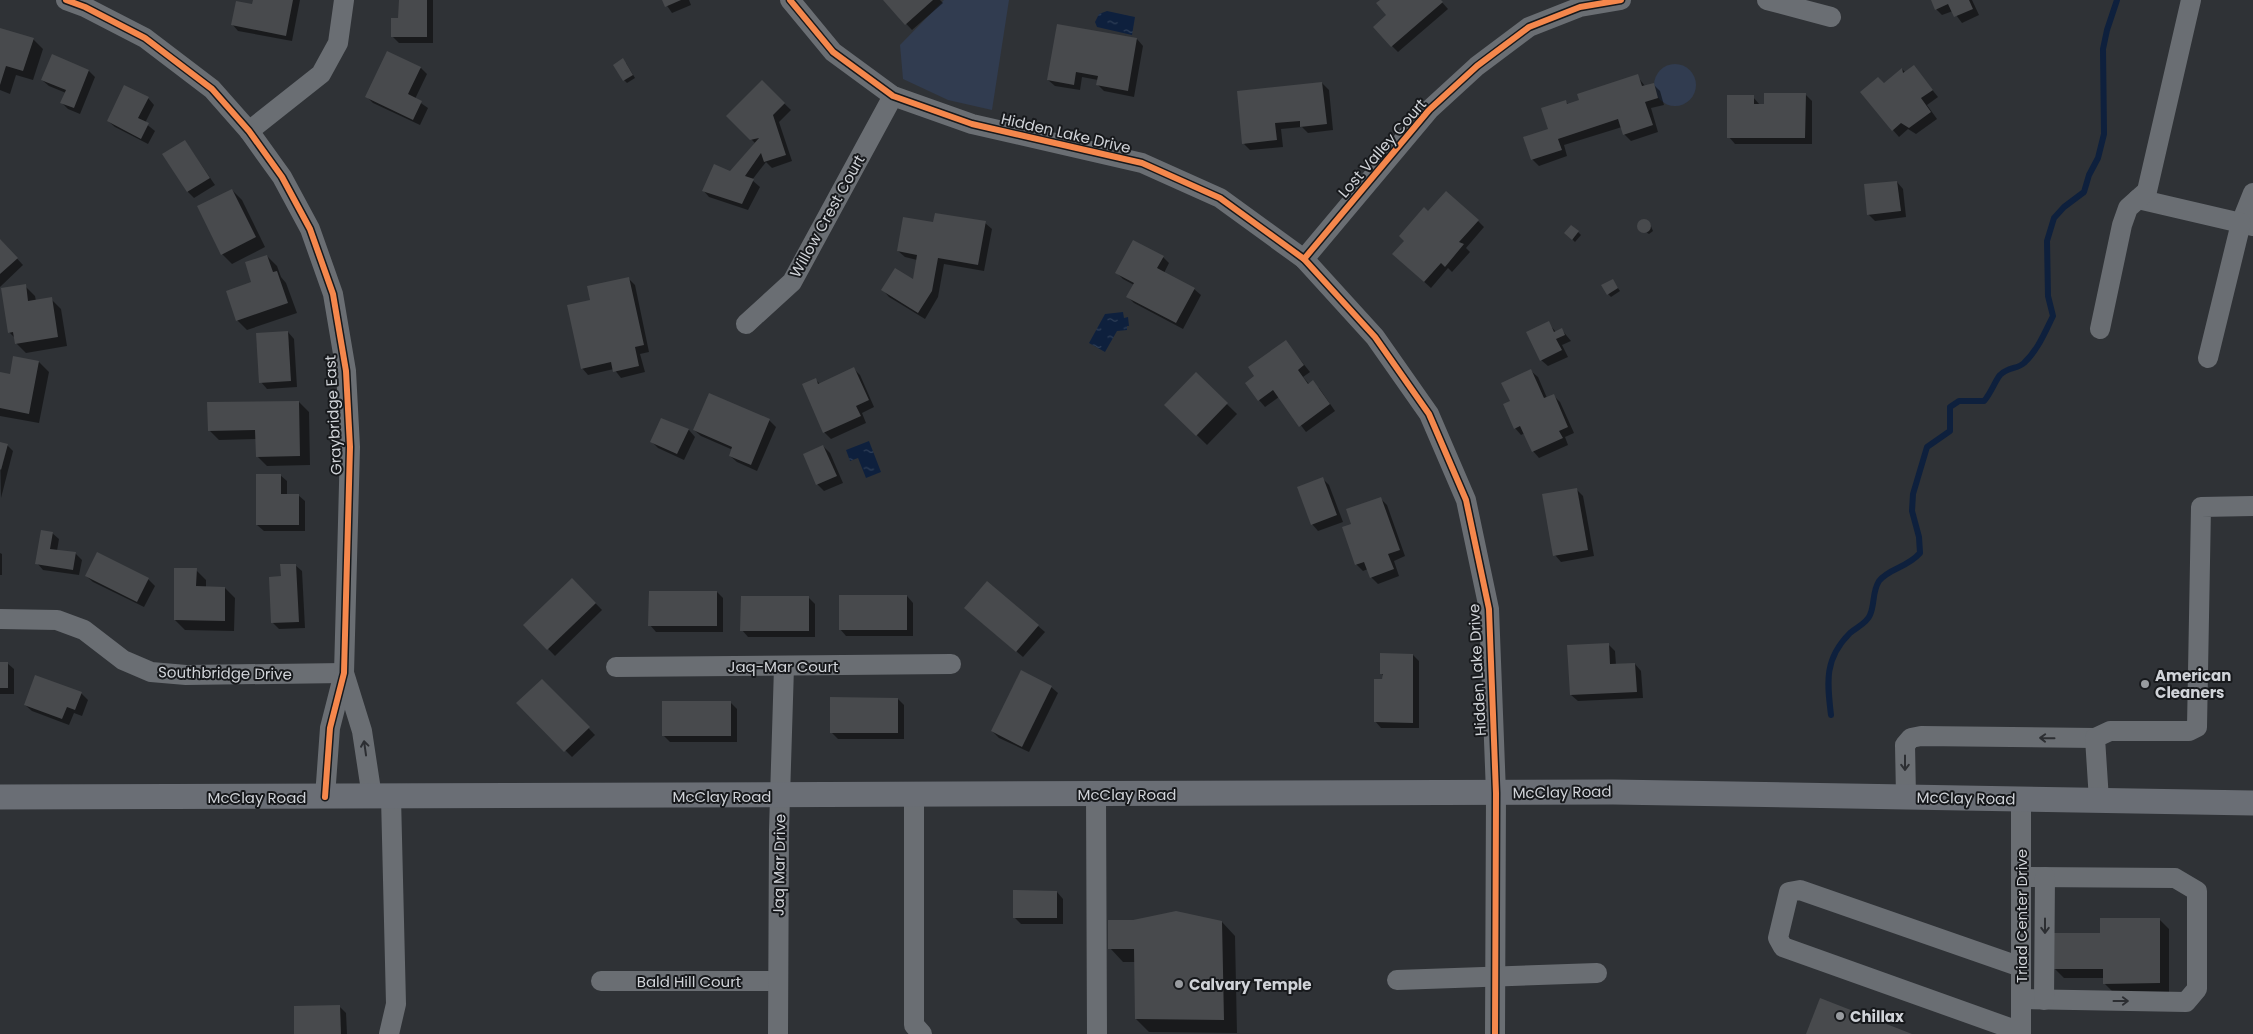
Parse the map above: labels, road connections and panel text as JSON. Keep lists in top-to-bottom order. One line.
{"streets":{"main road":["McClay Road"],"street":["Hidden Lake Drive","Lost Valley Court","Willow Crest Court","Graybridge East","Jaq-Mar Court","Southbridge Drive","Jaq Mar Drive","Triad Center Drive","Bald Hill Court"]},"crossings":[["Hidden Lake Drive","Lost Valley Court"],["Hidden Lake Drive","Willow Crest Court"],["Hidden Lake Drive","McClay Road"],["Graybridge East","Southbridge Drive"],["Graybridge East","McClay Road"],["Jaq-Mar Court","Jaq Mar Drive"],["McClay Road","Jaq Mar Drive"],["McClay Road","Triad Center Drive"],["Jaq Mar Drive","Bald Hill Court"]],"places":["American Cleaners","Calvary Temple","Chillax"]}
